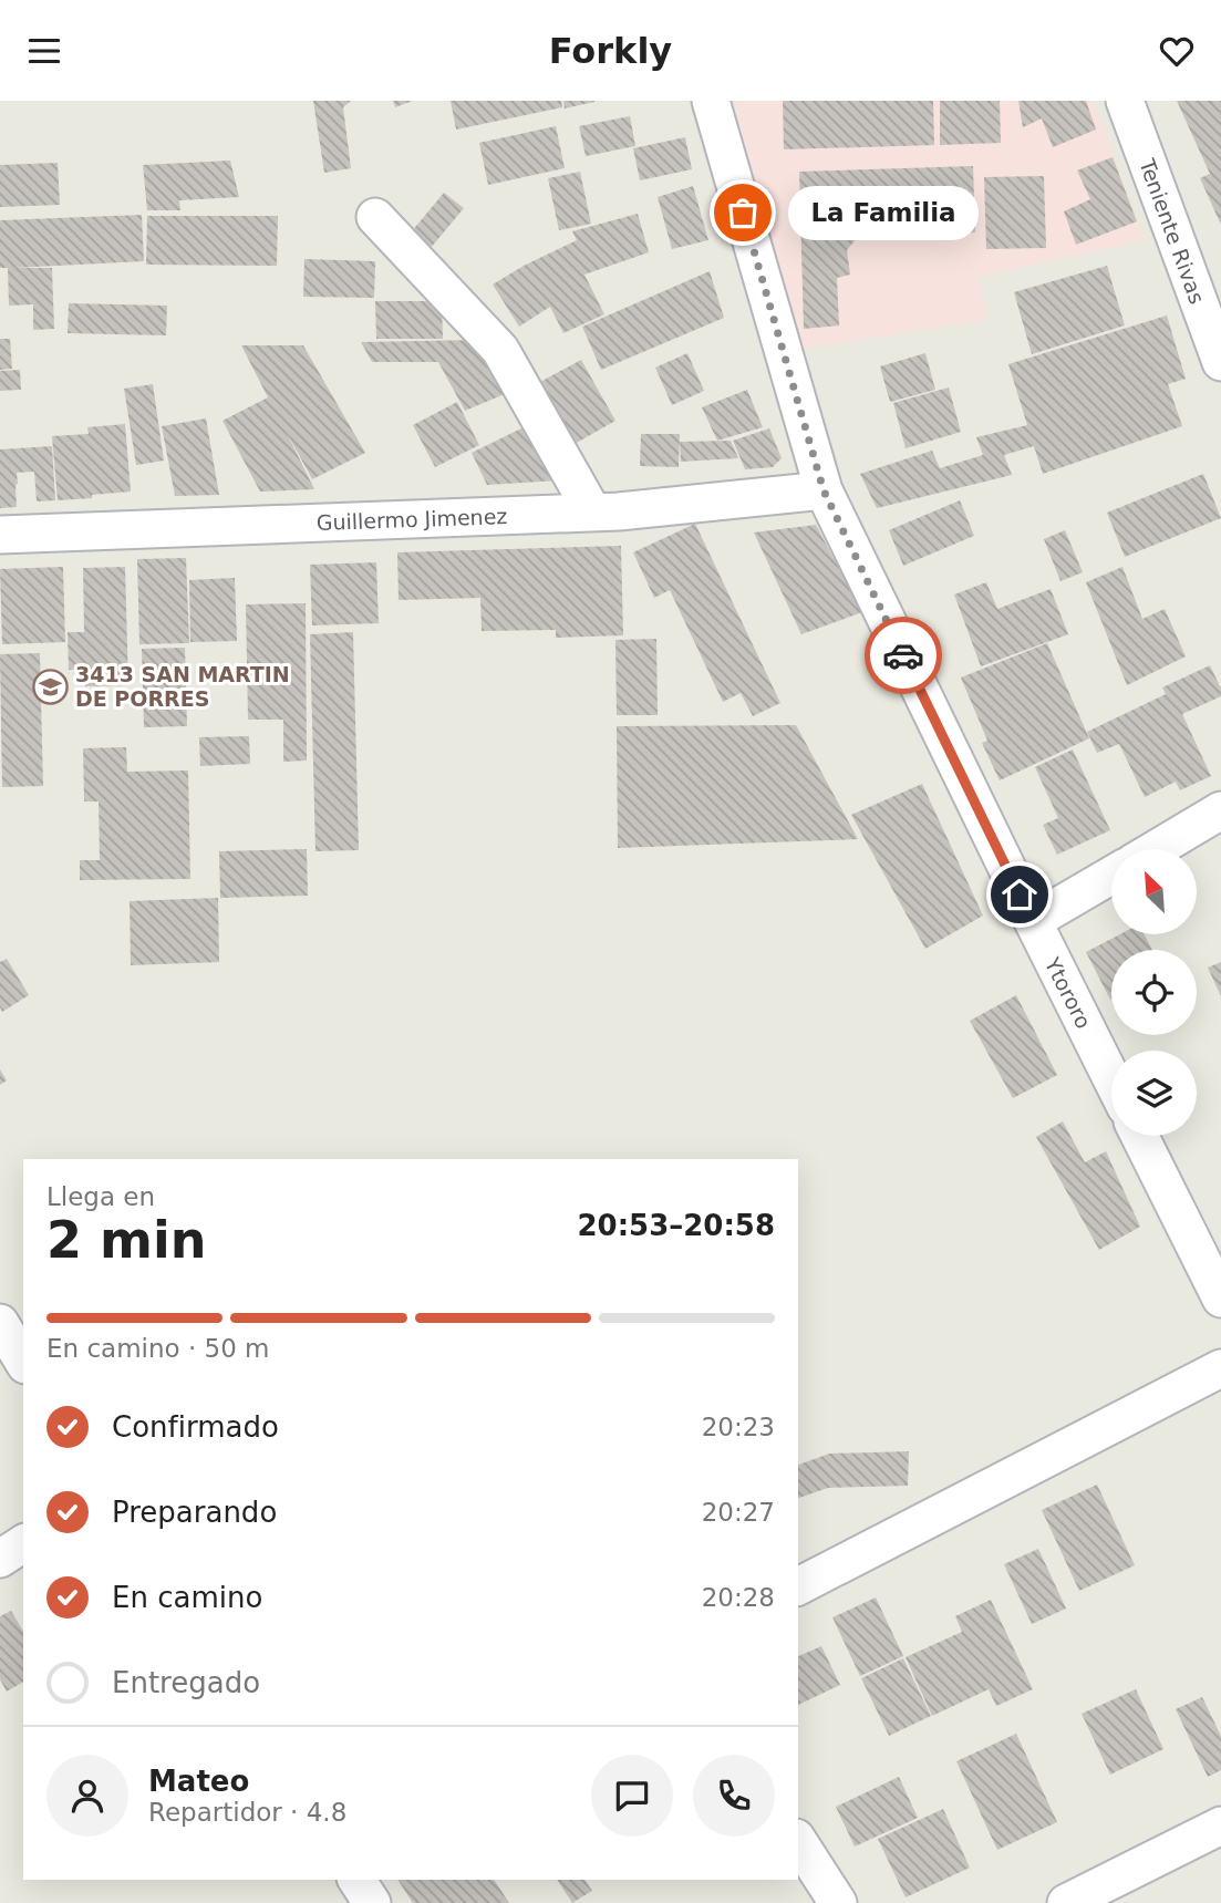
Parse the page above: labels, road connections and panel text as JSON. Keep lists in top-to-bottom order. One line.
{"streets":{"street":["Teniente Rivas","Guillermo Jimenez","Ytororo"]},"crossings":[["Guillermo Jimenez","Ytororo"]],"places":{"other":["La Familia"],"school or university":["3413 SAN MARTIN DE PORRES"]},"north":"top left","page":{"header":"Forkly","bubble":"La Familia","heading":["2 min","Llega en","20:53–20:58"],"panel":["Mateo","Repartidor · 4.8"],"bar":"En camino · 50 m","list":[["Confirmado","20:23"],["Preparando","20:27"],["En camino","20:28"],"Entregado"]}}
